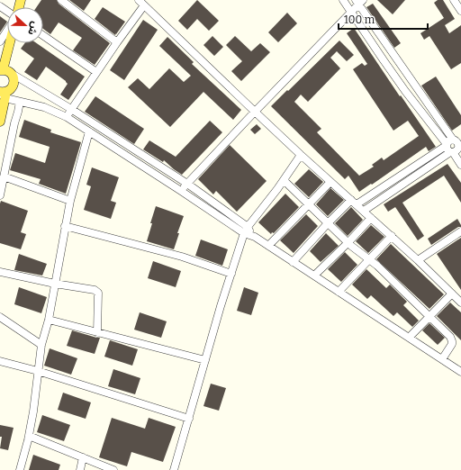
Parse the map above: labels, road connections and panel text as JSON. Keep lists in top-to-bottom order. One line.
{"scale_bar":"100 m","north":"right"}
